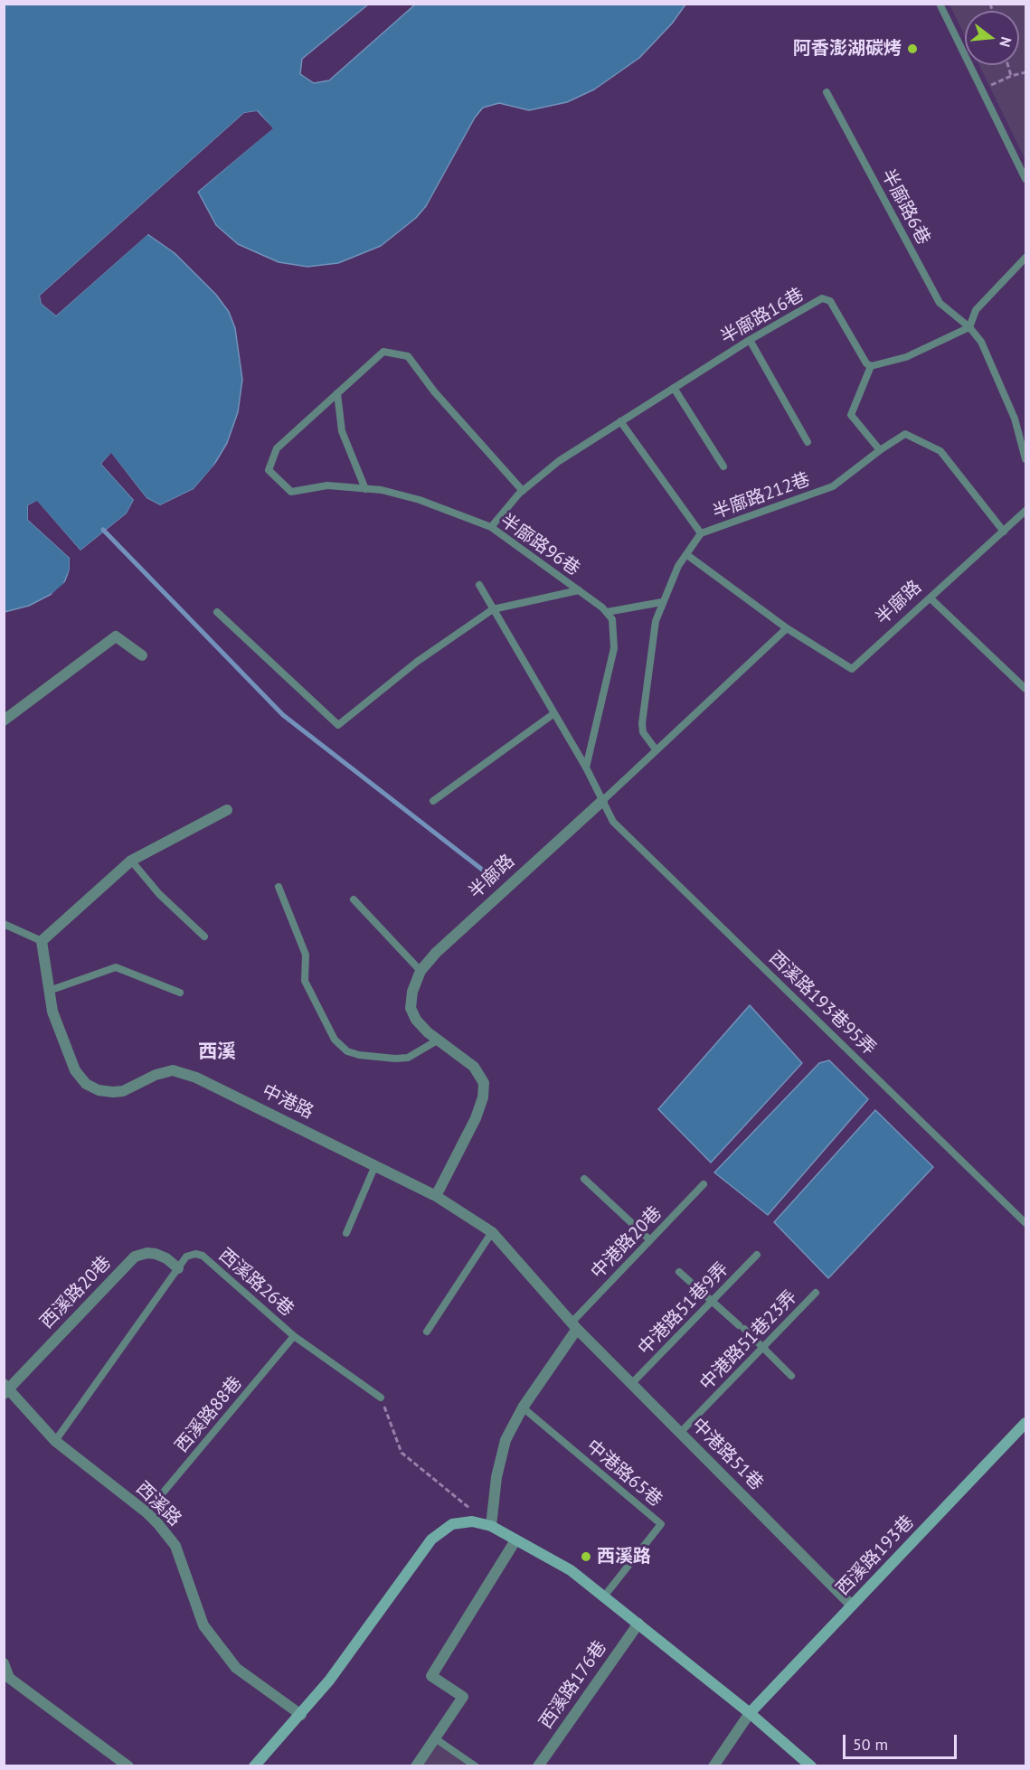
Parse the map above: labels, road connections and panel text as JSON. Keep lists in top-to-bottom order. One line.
{"streets":{"street":["半廍路","中港路","西溪路20巷","中港路51巷","西溪路","西溪路193巷","西溪路176巷"],"lane":["半廍路6巷","半廍路16巷","半廍路212巷","半廍路96巷","西溪路193巷95弄","中港路20巷","西溪路26巷","中港路51巷9弄","中港路51巷23弄","西溪路88巷","中港路65巷"]},"crossings":[["半廍路16巷","半廍路96巷"],["半廍路212巷","半廍路"],["半廍路","西溪路193巷95弄"],["半廍路","中港路"],["中港路","中港路20巷"],["中港路","中港路51巷"],["中港路20巷","中港路51巷"],["西溪路26巷","西溪路20巷"],["西溪路26巷","西溪路88巷"],["西溪路26巷","西溪路"],["西溪路20巷","西溪路"],["中港路51巷9弄","中港路51巷"],["中港路51巷23弄","中港路51巷"],["西溪路88巷","西溪路"],["中港路51巷","西溪路193巷"]],"districts":["西溪"],"places":["阿香澎湖碳烤","西溪路"],"scale_bar":"50 m","north":"right"}
